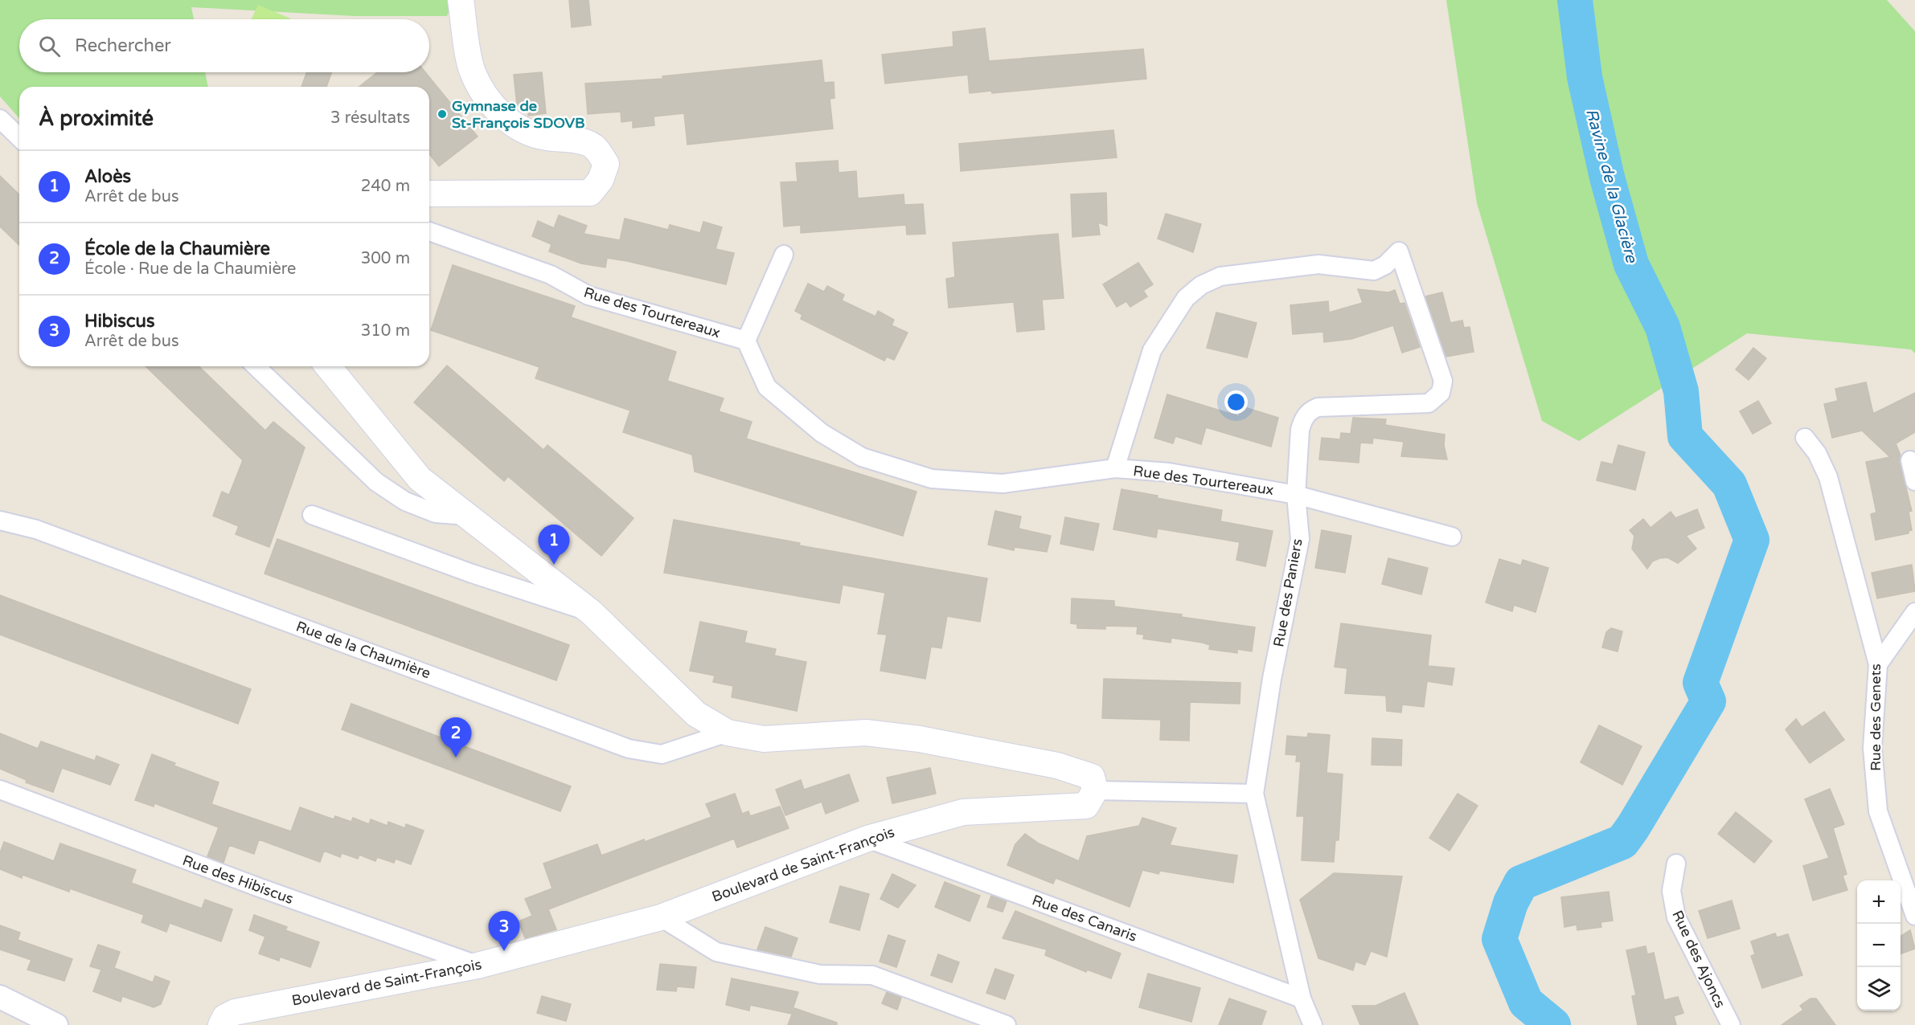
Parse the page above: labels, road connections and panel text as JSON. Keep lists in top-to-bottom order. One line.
{"streets":{"main road":["Boulevard de Saint-François"],"street":["Rue des Tourtereaux","Rue des Paniers","Rue de la Chaumière","Rue des Genets","Rue des Hibiscus","Rue des Canaris","Rue des Ajoncs"]},"crossings":[["Rue des Tourtereaux","Rue des Paniers"],["Rue des Paniers","Rue des Canaris"],["Boulevard de Saint-François","Rue des Hibiscus"],["Boulevard de Saint-François","Rue des Canaris"]],"water":["Ravine de la Glacière"],"places":["Gymnase de St-François SDOVB"],"page":{"search":"Rechercher","heading":["À proximité","3 résultats"],"list":[{"mark":"1","name":"Aloès","note":"Arrêt de bus","value":"240 m"},{"mark":"2","name":"École de la Chaumière","note":"École · Rue de la Chaumière","value":"300 m"},{"mark":"3","name":"Hibiscus","note":"Arrêt de bus","value":"310 m"}],"pins":["1","2","3"],"map_buttons":["+","−"]}}
